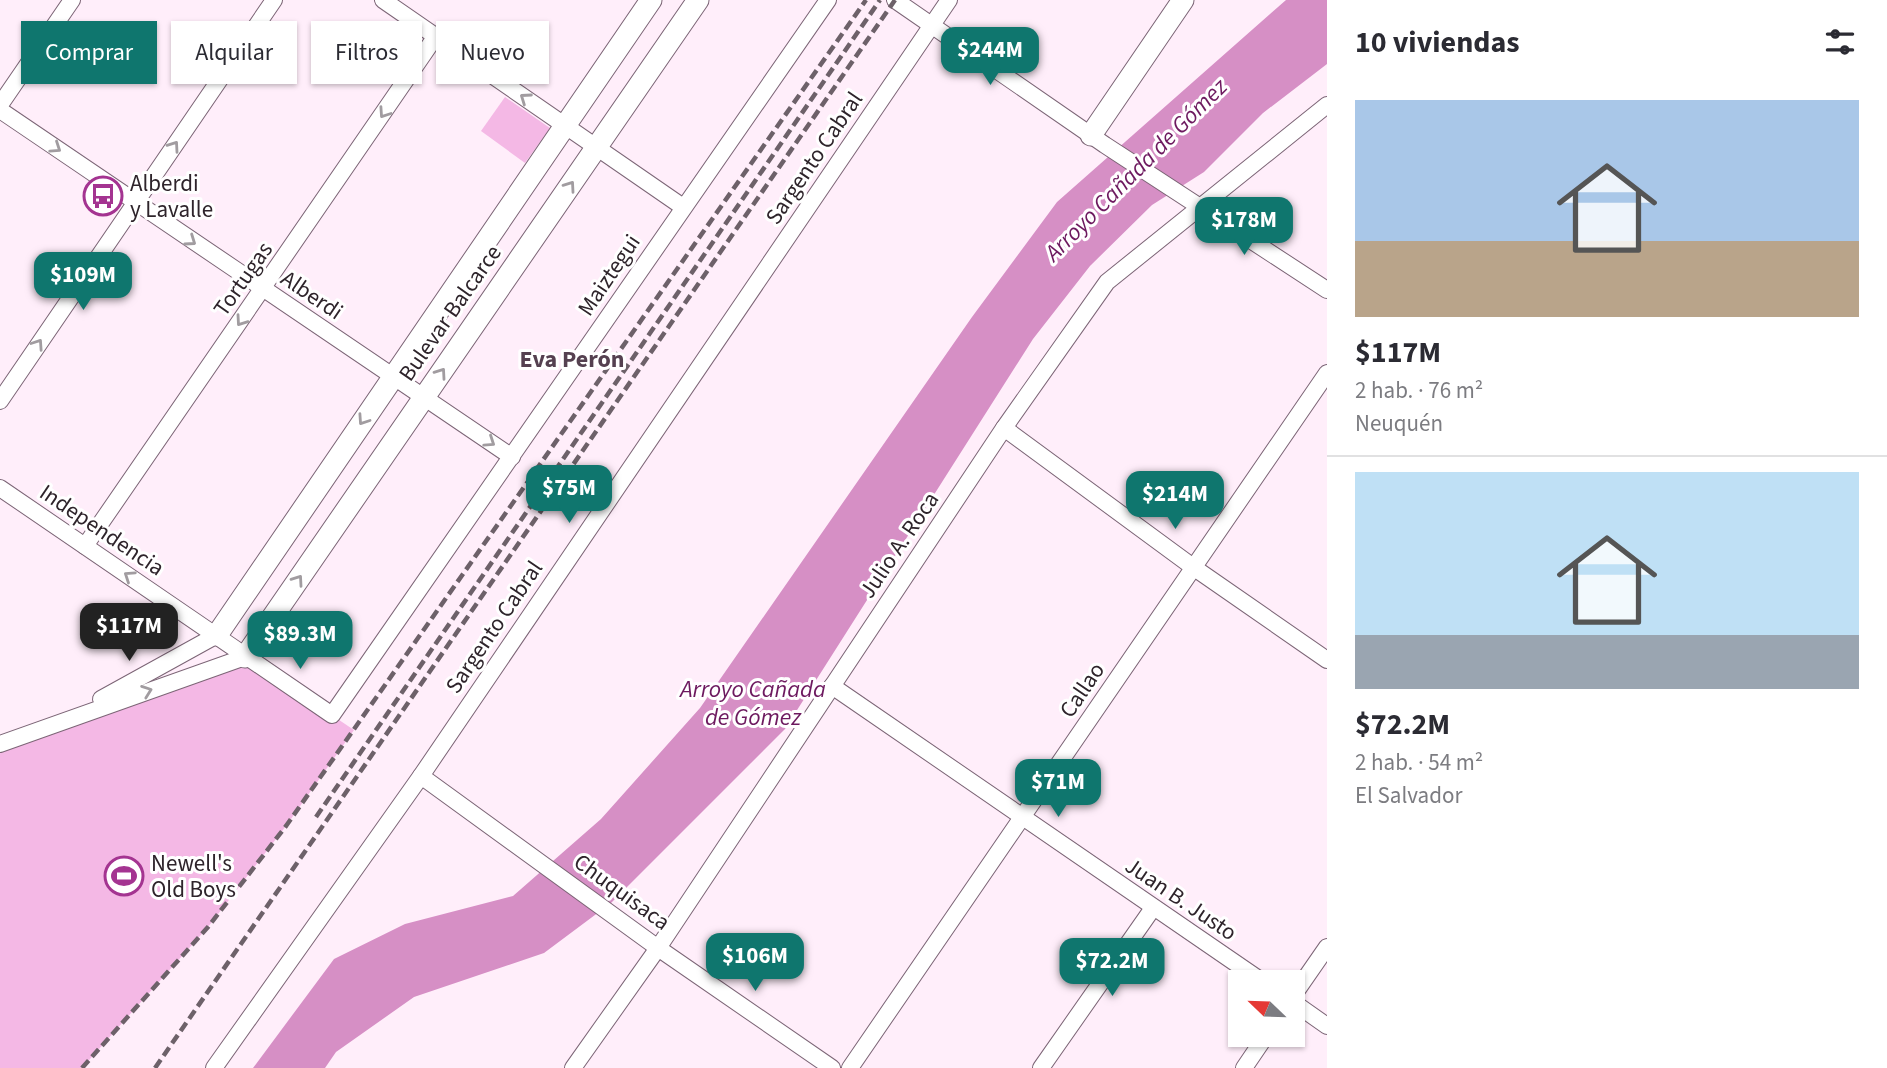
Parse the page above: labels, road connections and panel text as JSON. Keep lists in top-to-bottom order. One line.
{"streets":{"main road":["Bulevar Balcarce"],"street":["Sargento Cabral","Maiztegui","Tortugas","Alberdi","Independencia","Julio A. Roca","Callao","Chuquisaca","Juan B. Justo"]},"crossings":[["Sargento Cabral","Chuquisaca"],["Maiztegui","Alberdi"],["Maiztegui","Independencia"],["Tortugas","Alberdi"],["Tortugas","Independencia"],["Alberdi","Bulevar Balcarce"],["Bulevar Balcarce","Independencia"],["Julio A. Roca","Chuquisaca"],["Julio A. Roca","Juan B. Justo"],["Callao","Juan B. Justo"]],"one_way":["Tortugas","Alberdi","Independencia"],"districts":["Eva Perón"],"water":["Arroyo Cañada de Gómez"],"places":{"bus stop":["Alberdi y Lavalle"],"sports":["Newell's Old Boys"]},"north":"top left","page":{"heading":"10 viviendas","chip":["Comprar","Alquilar","Filtros","Nuevo"],"price":["$244M","$178M","$109M","$75M","$214M","$117M","$89.3M","$71M","$106M","$72.2M"],"list":[{"name":"$117M","note":"2 hab. · 76 m² · Neuquén"},{"name":"$72.2M","note":"2 hab. · 54 m² · El Salvador"}]}}
